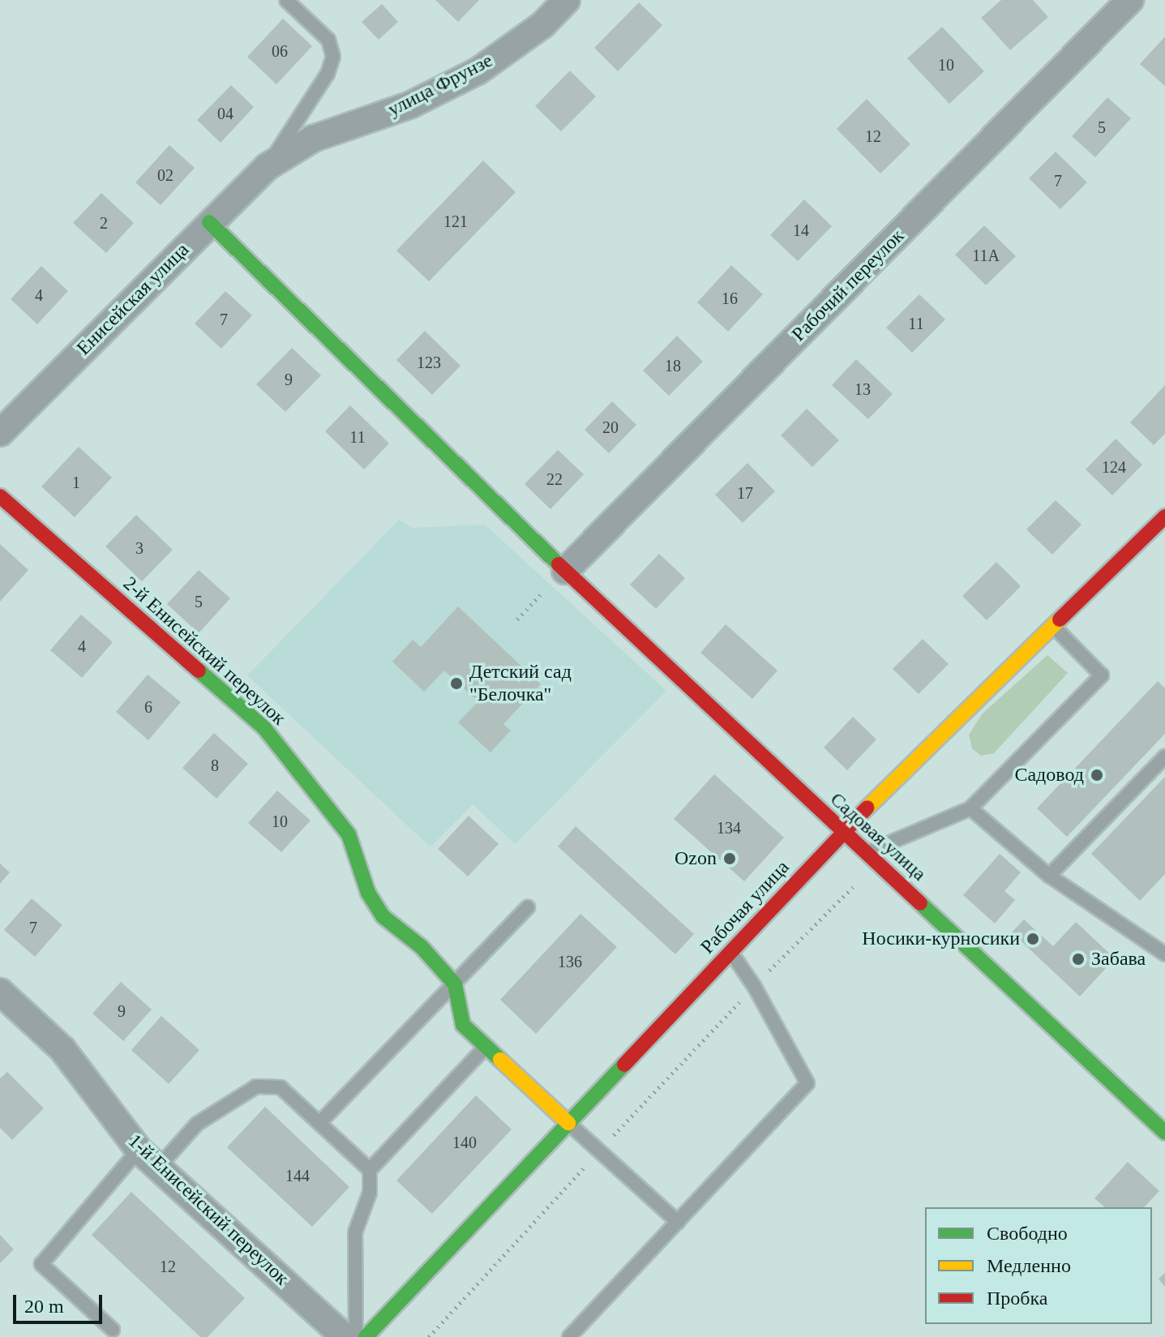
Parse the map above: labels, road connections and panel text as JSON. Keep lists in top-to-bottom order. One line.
{"streets":{"street":["улица Фрунзе","Рабочий переулок","Енисейская улица","2-й Енисейский переулок","Садовая улица","Рабочая улица","1-й Енисейский переулок"]},"crossings":[["улица Фрунзе","Енисейская улица"],["Рабочий переулок","Садовая улица"],["Садовая улица","Рабочая улица"]],"places":["Детский сад \"Белочка\"","Садовод","Ozon","Носики-курносики","Забава"],"house_numbers":["06","10","04","5","12","02","7","121","2","14","11А","4","16","7","11","123","18","9","13","20","11","124","22","1","17","3","5","4","6","8","10","134","7","136","9","140","144","12"],"legend":["Свободно","Медленно","Пробка"],"scale_bar":"20 m"}
